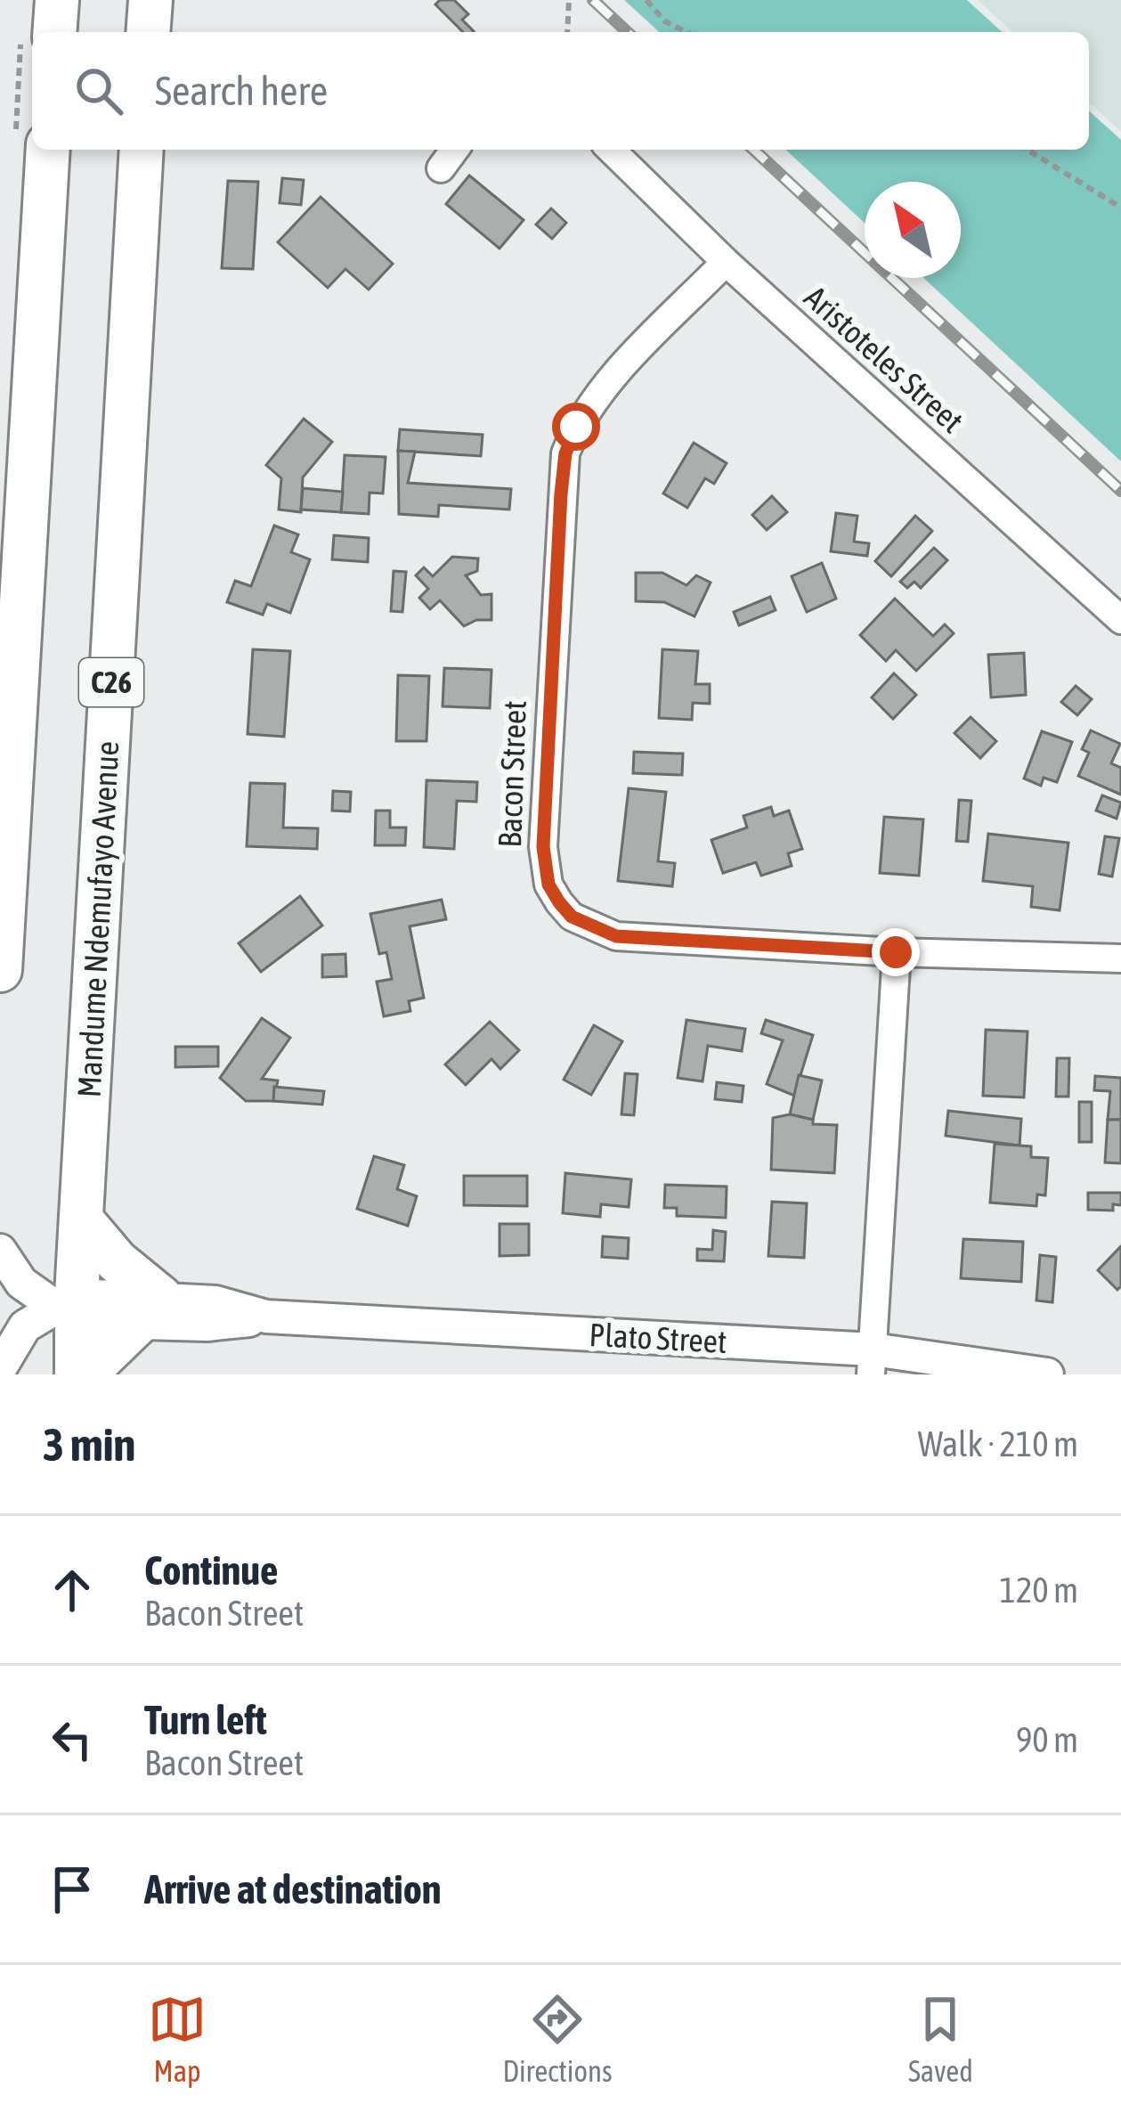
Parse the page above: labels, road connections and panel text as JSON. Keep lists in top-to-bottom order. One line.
{"streets":{"main road":["C26","Mandume Ndemufayo Avenue"],"street":["Aristoteles Street","Bacon Street","Plato Street"]},"crossings":[["Aristoteles Street","Bacon Street"],["Mandume Ndemufayo Avenue","Plato Street"]],"north":"top left","page":{"search":"Search here","heading":["3 min","Walk · 210 m"],"list":[["Continue","Bacon Street","120 m"],["Turn left","Bacon Street","90 m"],"Arrive at destination"],"nav":["Map","Directions","Saved"]}}
